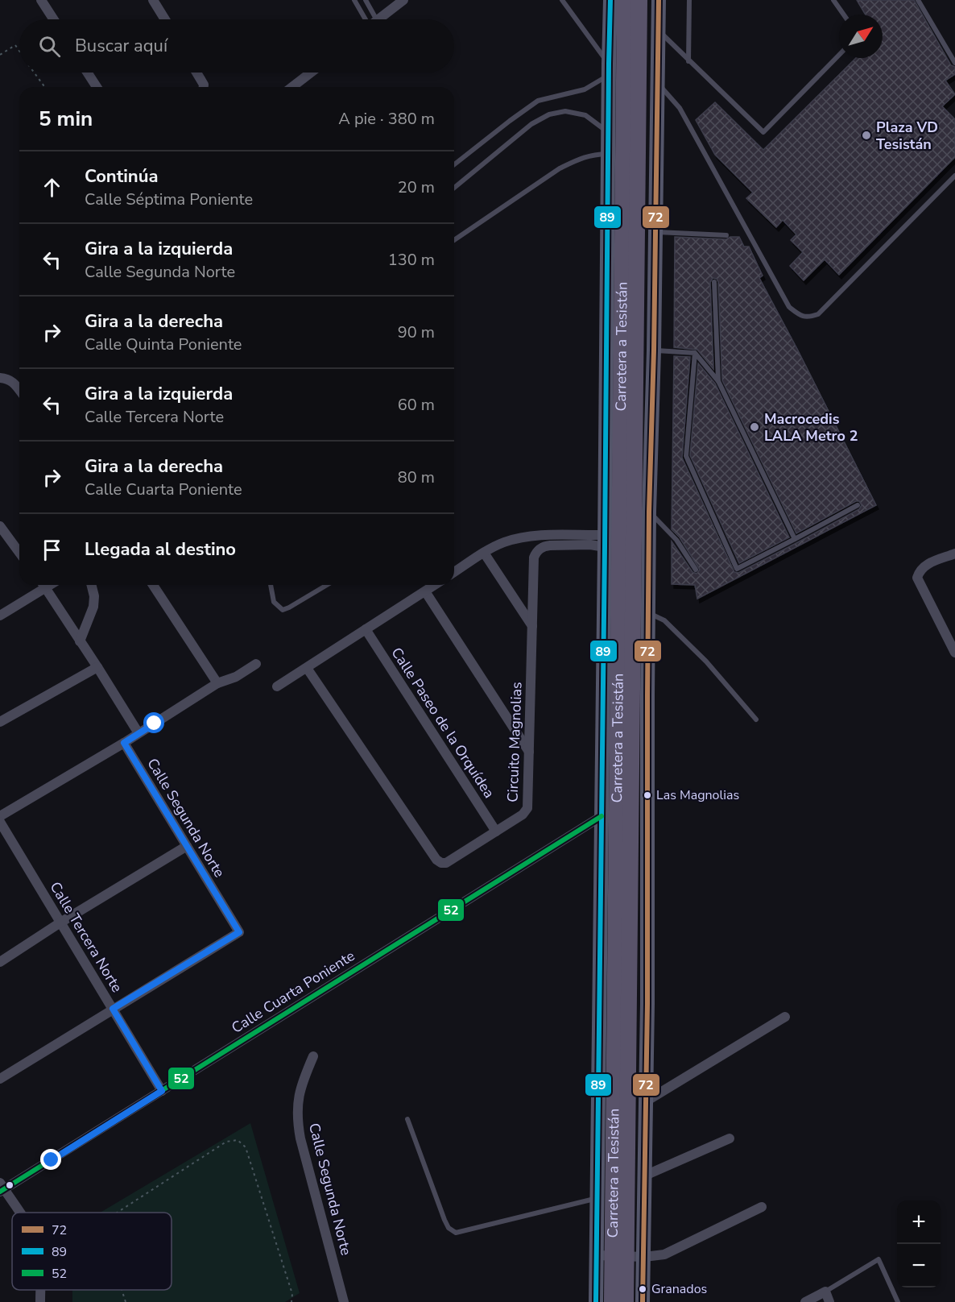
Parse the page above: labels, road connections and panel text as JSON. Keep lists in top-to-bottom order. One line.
{"streets":{"main road":["Carretera a Tesistán"],"street":["Calle Paseo de la Orquídea","Circuito Magnolias","Calle Segunda Norte","Calle Tercera Norte","Calle Cuarta Poniente"]},"crossings":[["Calle Paseo de la Orquídea","Circuito Magnolias"],["Calle Segunda Norte","Calle Tercera Norte"],["Calle Tercera Norte","Calle Cuarta Poniente"]],"places":["Plaza VD Tesistán","Macrocedis LALA Metro 2","Las Magnolias","Granados"],"lines":["transit line 72","transit line 89","transit line 52"],"legend":["72","89","52"],"north":"top right","page":{"search":"Buscar aquí","heading":["5 min","A pie · 380 m"],"list":[["Continúa","Calle Séptima Poniente","20 m"],["Gira a la izquierda","Calle Segunda Norte","130 m"],["Gira a la derecha","Calle Quinta Poniente","90 m"],["Gira a la izquierda","Calle Tercera Norte","60 m"],["Gira a la derecha","Calle Cuarta Poniente","80 m"],"Llegada al destino"],"map_buttons":["+","−"]}}
